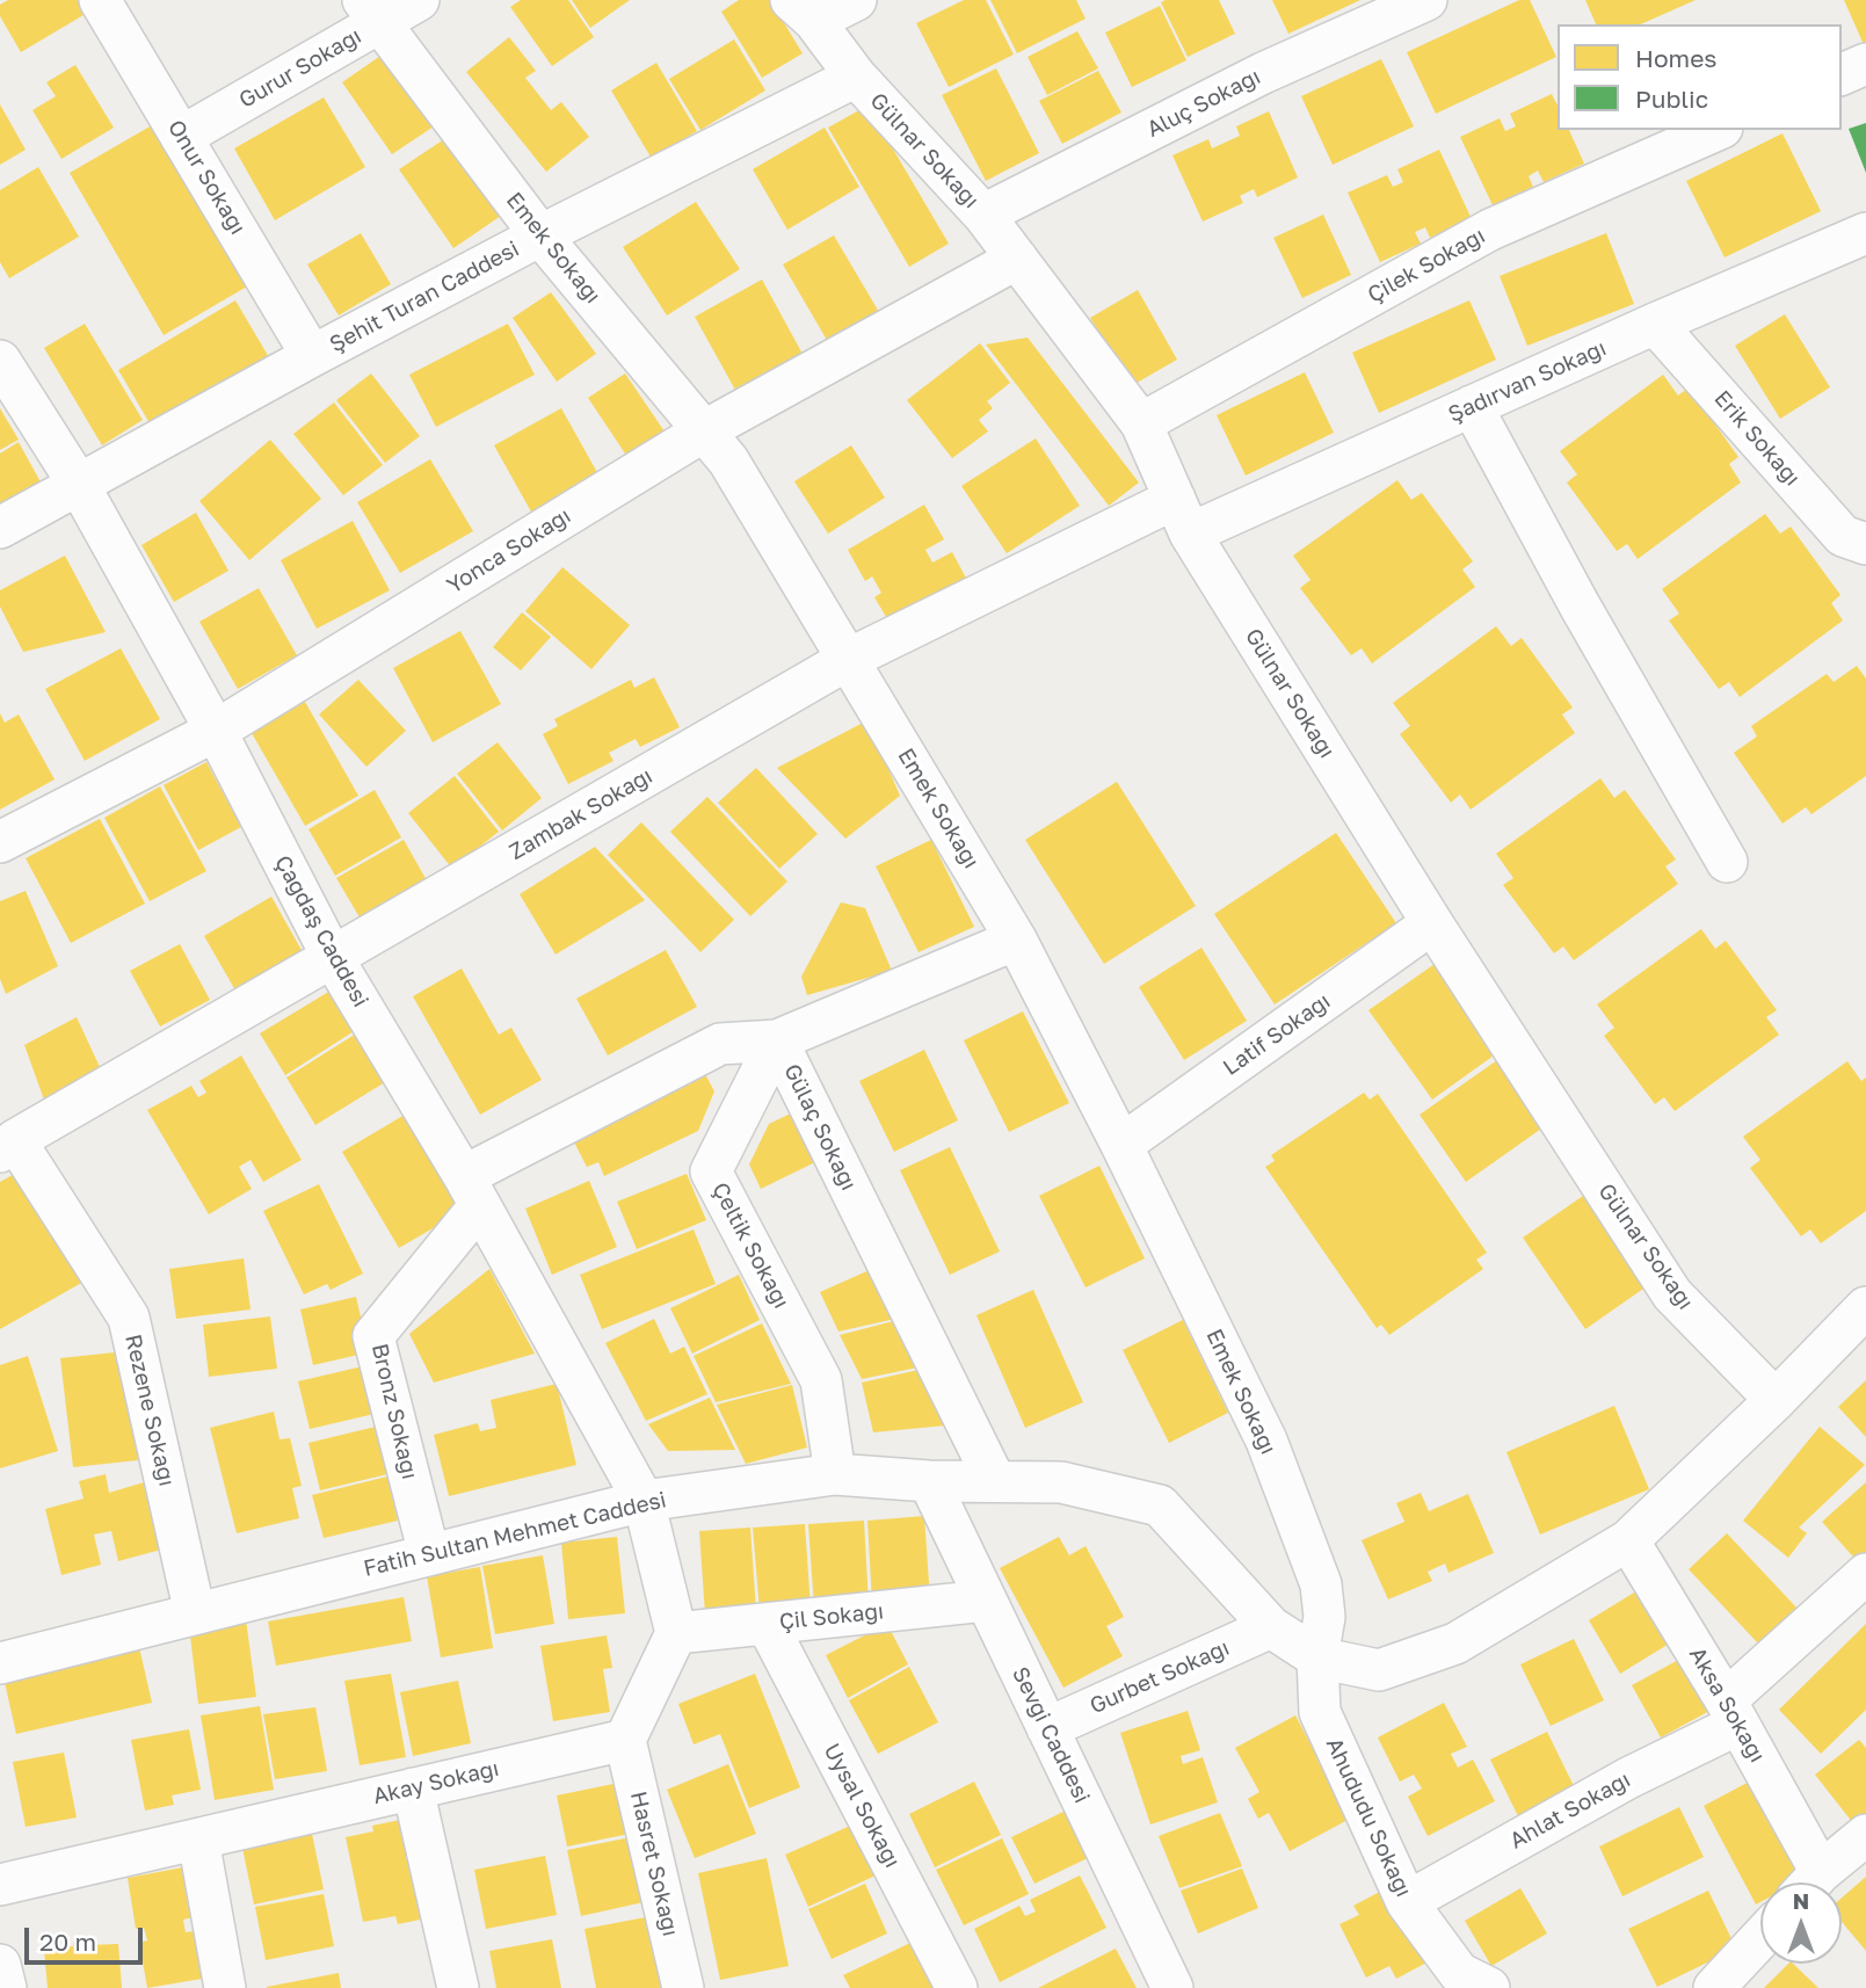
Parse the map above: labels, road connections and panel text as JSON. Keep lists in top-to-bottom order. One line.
{"streets":{"street":["Gurur Sokağı","Aluç Sokağı","Gülnar Sokağı","Onur Sokağı","Emek Sokağı","Çilek Sokağı","Şehit Turan Caddesi","Şadırvan Sokağı","Erik Sokağı","Yonca Sokağı","Zambak Sokağı","Çağdaş Caddesi","Latif Sokağı","Gülaç Sokağı","Çeltik Sokağı","Rezene Sokağı","Bronz Sokağı","Fatih Sultan Mehmet Caddesi","Çil Sokağı","Gurbet Sokağı","Aksa Sokağı","Sevgi Caddesi","Akay Sokağı","Uysal Sokağı","Ahlat Sokağı","Ahududu Sokağı","Hasret Sokağı"]},"crossings":[["Gurur Sokağı","Onur Sokağı"],["Gurur Sokağı","Emek Sokağı"],["Aluç Sokağı","Gülnar Sokağı"],["Gülnar Sokağı","Çilek Sokağı"],["Gülnar Sokağı","Şehit Turan Caddesi"],["Gülnar Sokağı","Şadırvan Sokağı"],["Gülnar Sokağı","Yonca Sokağı"],["Gülnar Sokağı","Zambak Sokağı"],["Gülnar Sokağı","Latif Sokağı"],["Gülnar Sokağı","Fatih Sultan Mehmet Caddesi"],["Onur Sokağı","Şehit Turan Caddesi"],["Emek Sokağı","Şehit Turan Caddesi"],["Emek Sokağı","Yonca Sokağı"],["Emek Sokağı","Zambak Sokağı"],["Emek Sokağı","Latif Sokağı"],["Emek Sokağı","Fatih Sultan Mehmet Caddesi"],["Emek Sokağı","Ahududu Sokağı"],["Şehit Turan Caddesi","Çağdaş Caddesi"],["Şadırvan Sokağı","Erik Sokağı"],["Şadırvan Sokağı","Zambak Sokağı"],["Yonca Sokağı","Çağdaş Caddesi"],["Zambak Sokağı","Çağdaş Caddesi"],["Zambak Sokağı","Rezene Sokağı"],["Çağdaş Caddesi","Gülaç Sokağı"],["Çağdaş Caddesi","Bronz Sokağı"],["Çağdaş Caddesi","Fatih Sultan Mehmet Caddesi"],["Gülaç Sokağı","Çeltik Sokağı"],["Gülaç Sokağı","Bronz Sokağı"],["Gülaç Sokağı","Fatih Sultan Mehmet Caddesi"],["Çeltik Sokağı","Fatih Sultan Mehmet Caddesi"],["Rezene Sokağı","Fatih Sultan Mehmet Caddesi"],["Bronz Sokağı","Fatih Sultan Mehmet Caddesi"],["Fatih Sultan Mehmet Caddesi","Gurbet Sokağı"],["Fatih Sultan Mehmet Caddesi","Aksa Sokağı"],["Fatih Sultan Mehmet Caddesi","Sevgi Caddesi"],["Çil Sokağı","Sevgi Caddesi"],["Çil Sokağı","Uysal Sokağı"],["Gurbet Sokağı","Sevgi Caddesi"],["Aksa Sokağı","Ahlat Sokağı"],["Akay Sokağı","Hasret Sokağı"],["Ahlat Sokağı","Ahududu Sokağı"]],"legend":["Homes","Public"],"scale_bar":"20 m","north":"top"}
